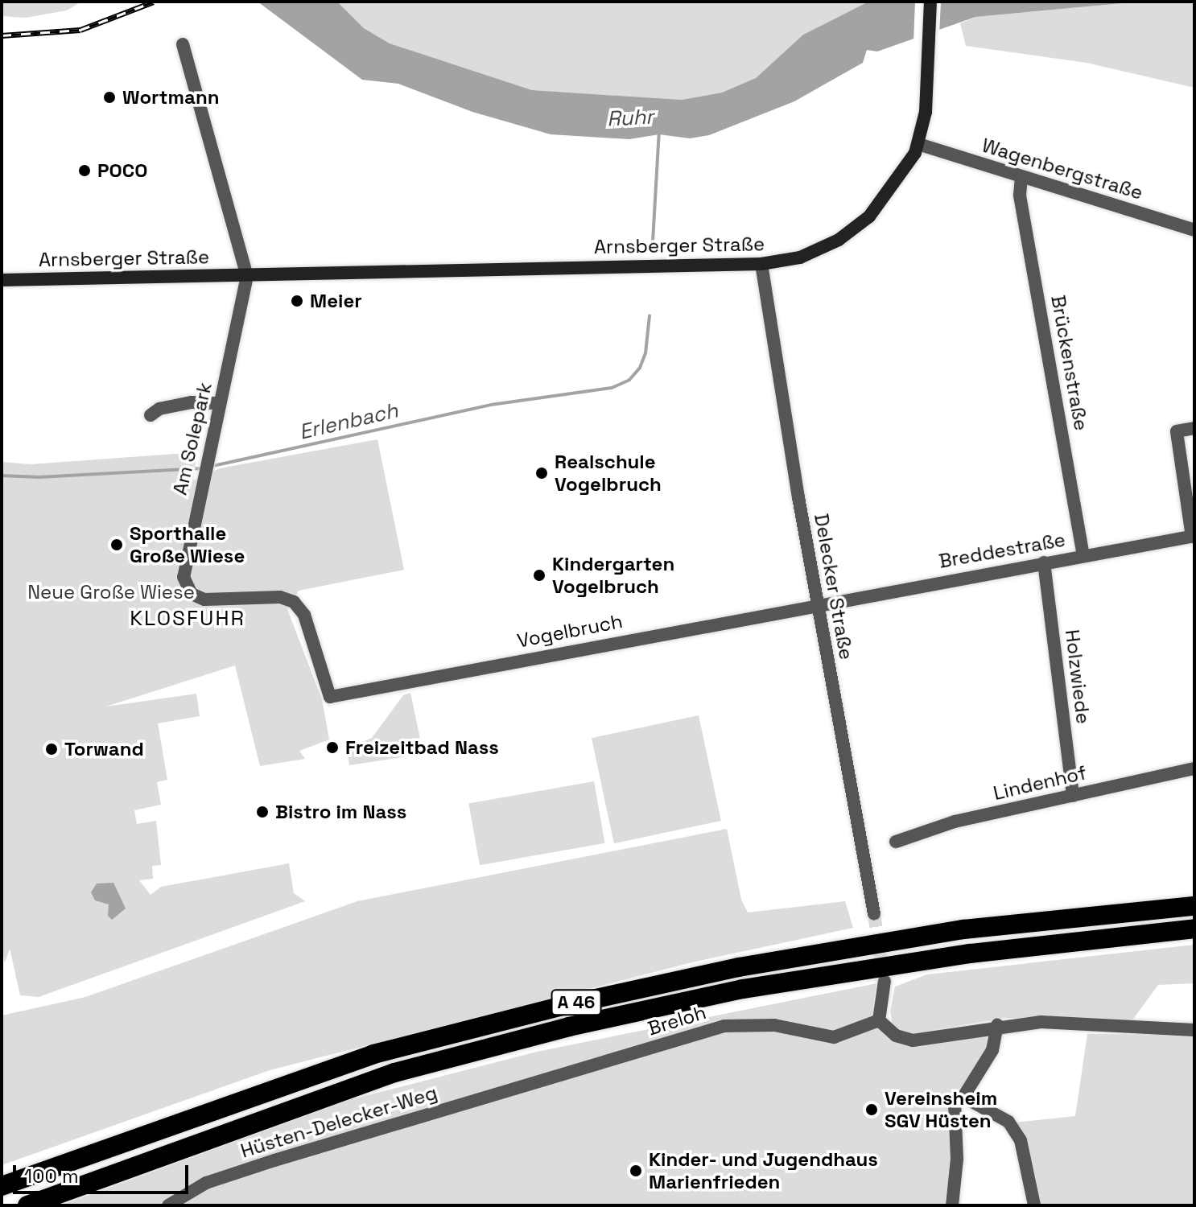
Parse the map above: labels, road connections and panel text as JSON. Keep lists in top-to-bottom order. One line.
{"streets":{"highway":["A 46"],"street":["Wagenbergstraße","Arnsberger Straße","Brückenstraße","Am Solepark","Breddestraße","Delecker Straße","Vogelbruch","Holzwiede","Lindenhof","Breloh","Hüsten-Delecker-Weg"]},"crossings":[["Wagenbergstraße","Arnsberger Straße"],["Wagenbergstraße","Brückenstraße"],["Arnsberger Straße","Am Solepark"],["Arnsberger Straße","Delecker Straße"],["Brückenstraße","Breddestraße"],["Am Solepark","Vogelbruch"],["Breddestraße","Delecker Straße"],["Breddestraße","Vogelbruch"],["Breddestraße","Holzwiede"],["Delecker Straße","Vogelbruch"],["Holzwiede","Lindenhof"],["Breloh","Hüsten-Delecker-Weg"]],"districts":["KLOSFUHR"],"water":["Ruhr","Erlenbach"],"parks":["Neue Große Wiese"],"places":["Wortmann","POCO","Meier","Realschule Vogelbruch","Sporthalle Große Wiese","Kindergarten Vogelbruch","Freizeitbad Nass","Torwand","Bistro im Nass","Vereinsheim SGV Hüsten","Kinder- und Jugendhaus Marienfrieden"],"scale_bar":"100 m"}
